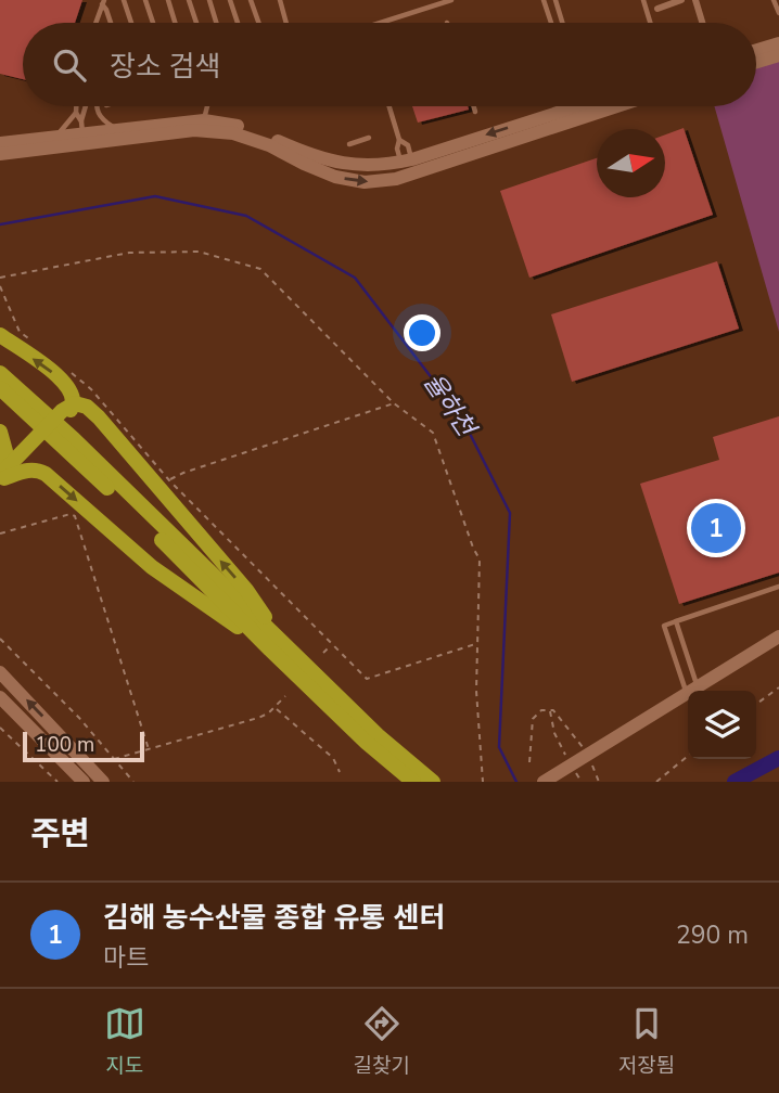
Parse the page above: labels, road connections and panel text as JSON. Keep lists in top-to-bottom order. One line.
{"water":["율하천"],"scale_bar":"100 m","north":"right","page":{"search":"장소 검색","pins":"1","scale":"100 m","heading":"주변","list":[{"mark":"1","name":"김해 농수산물 종합 유통 센터","note":"마트","value":"290 m"}],"nav":["지도","길찾기","저장됨"]}}
